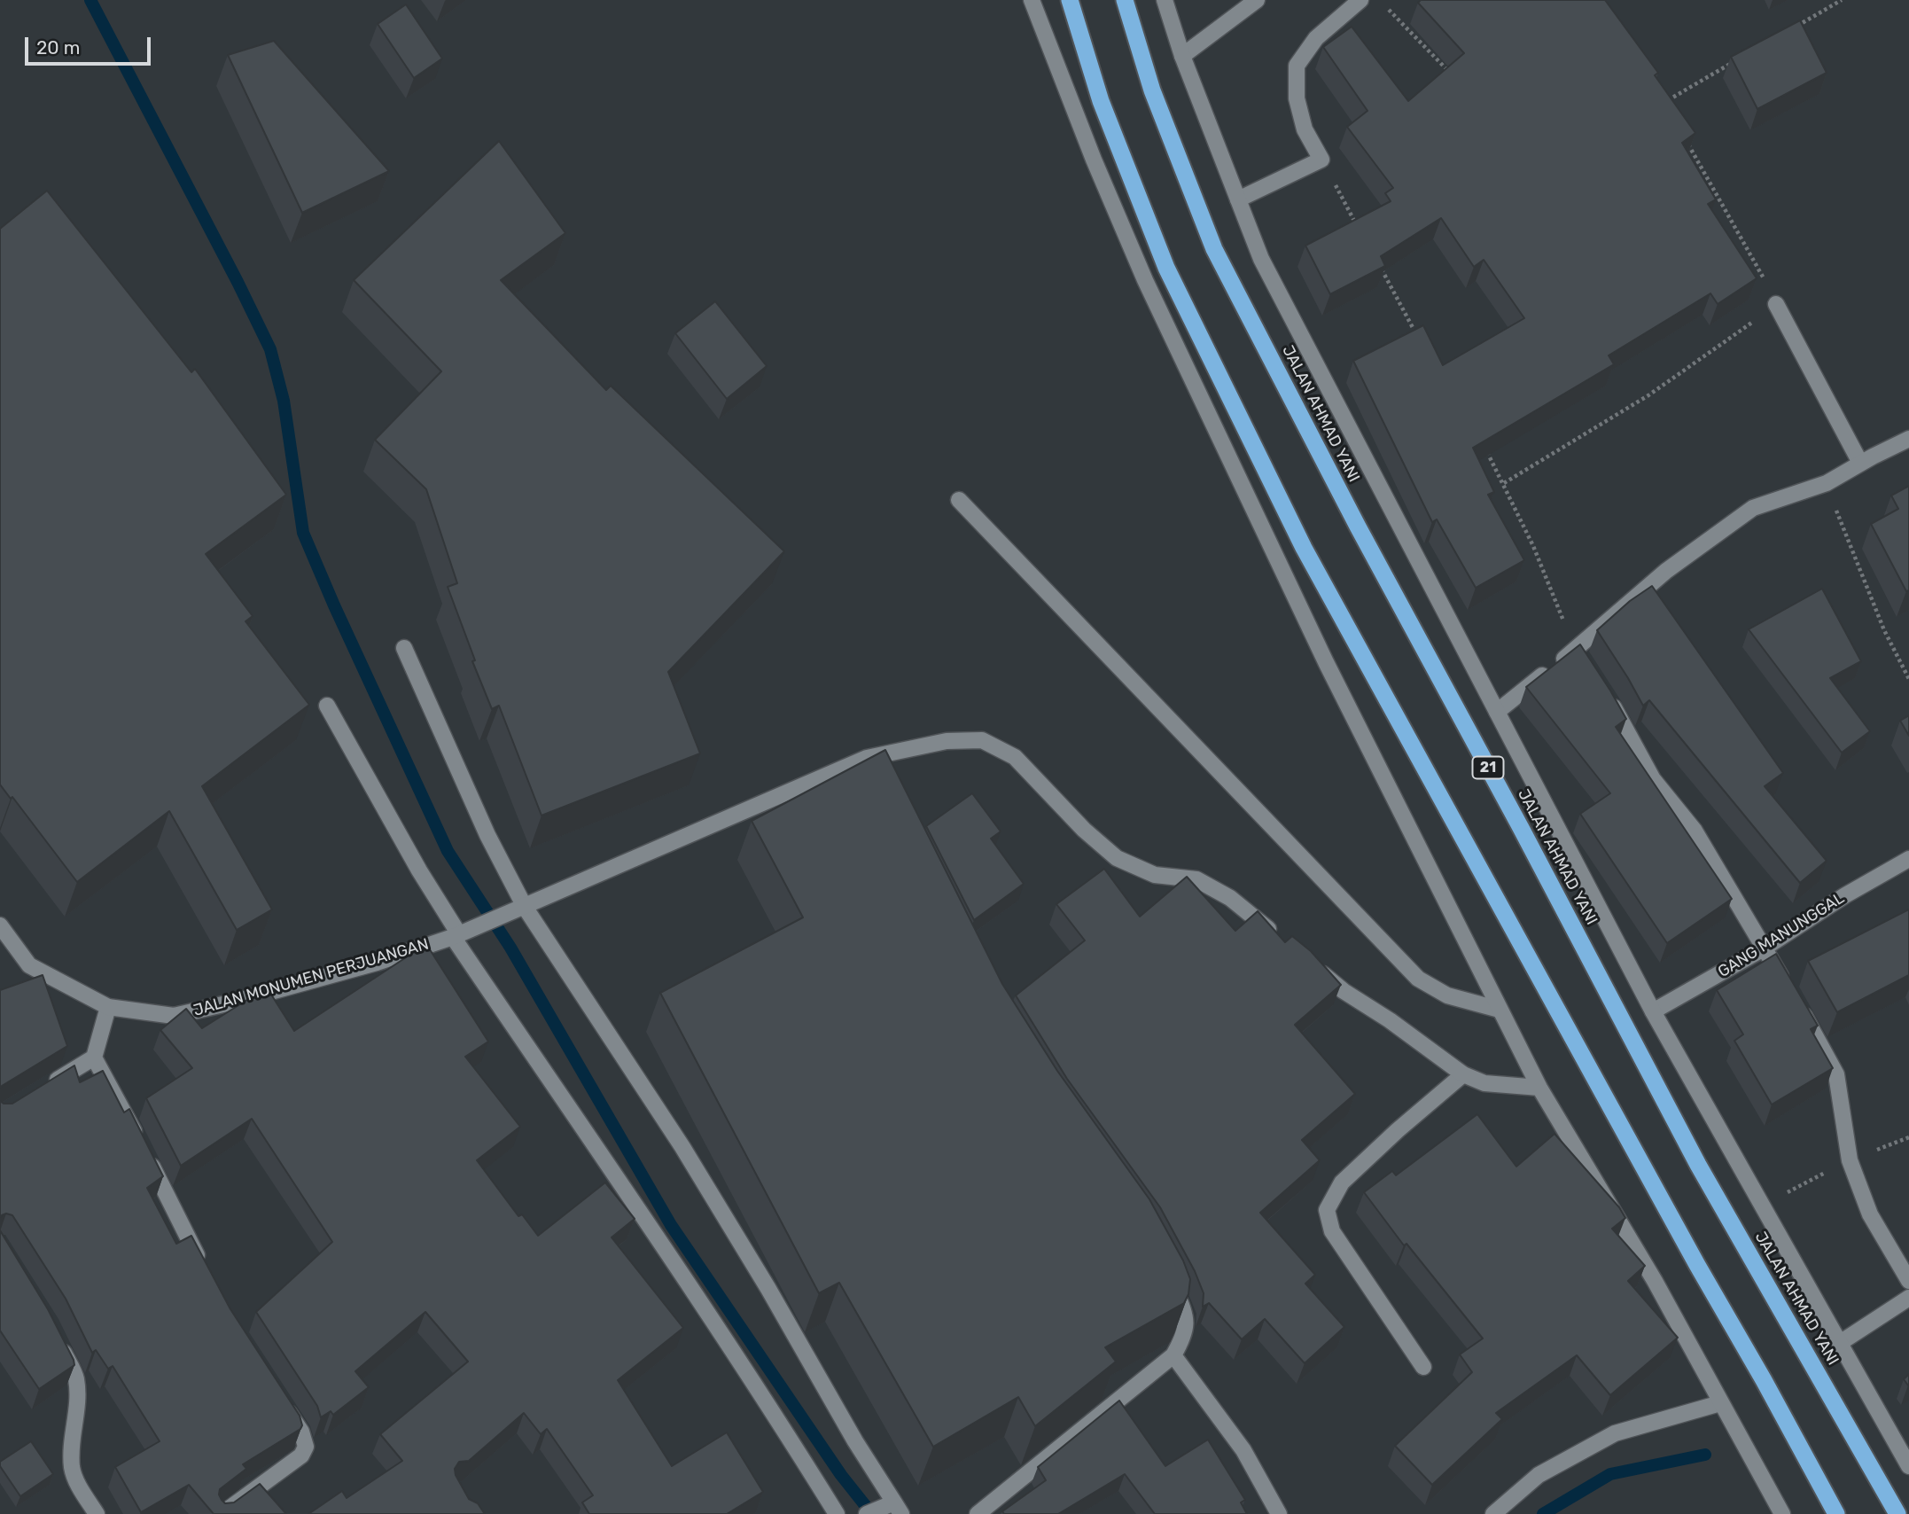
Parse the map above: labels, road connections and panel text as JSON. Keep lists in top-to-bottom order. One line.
{"streets":{"highway":["JALAN AHMAD YANI","21"],"street":["GANG MANUNGGAL","JALAN MONUMEN PERJUANGAN"]},"scale_bar":"20 m"}
